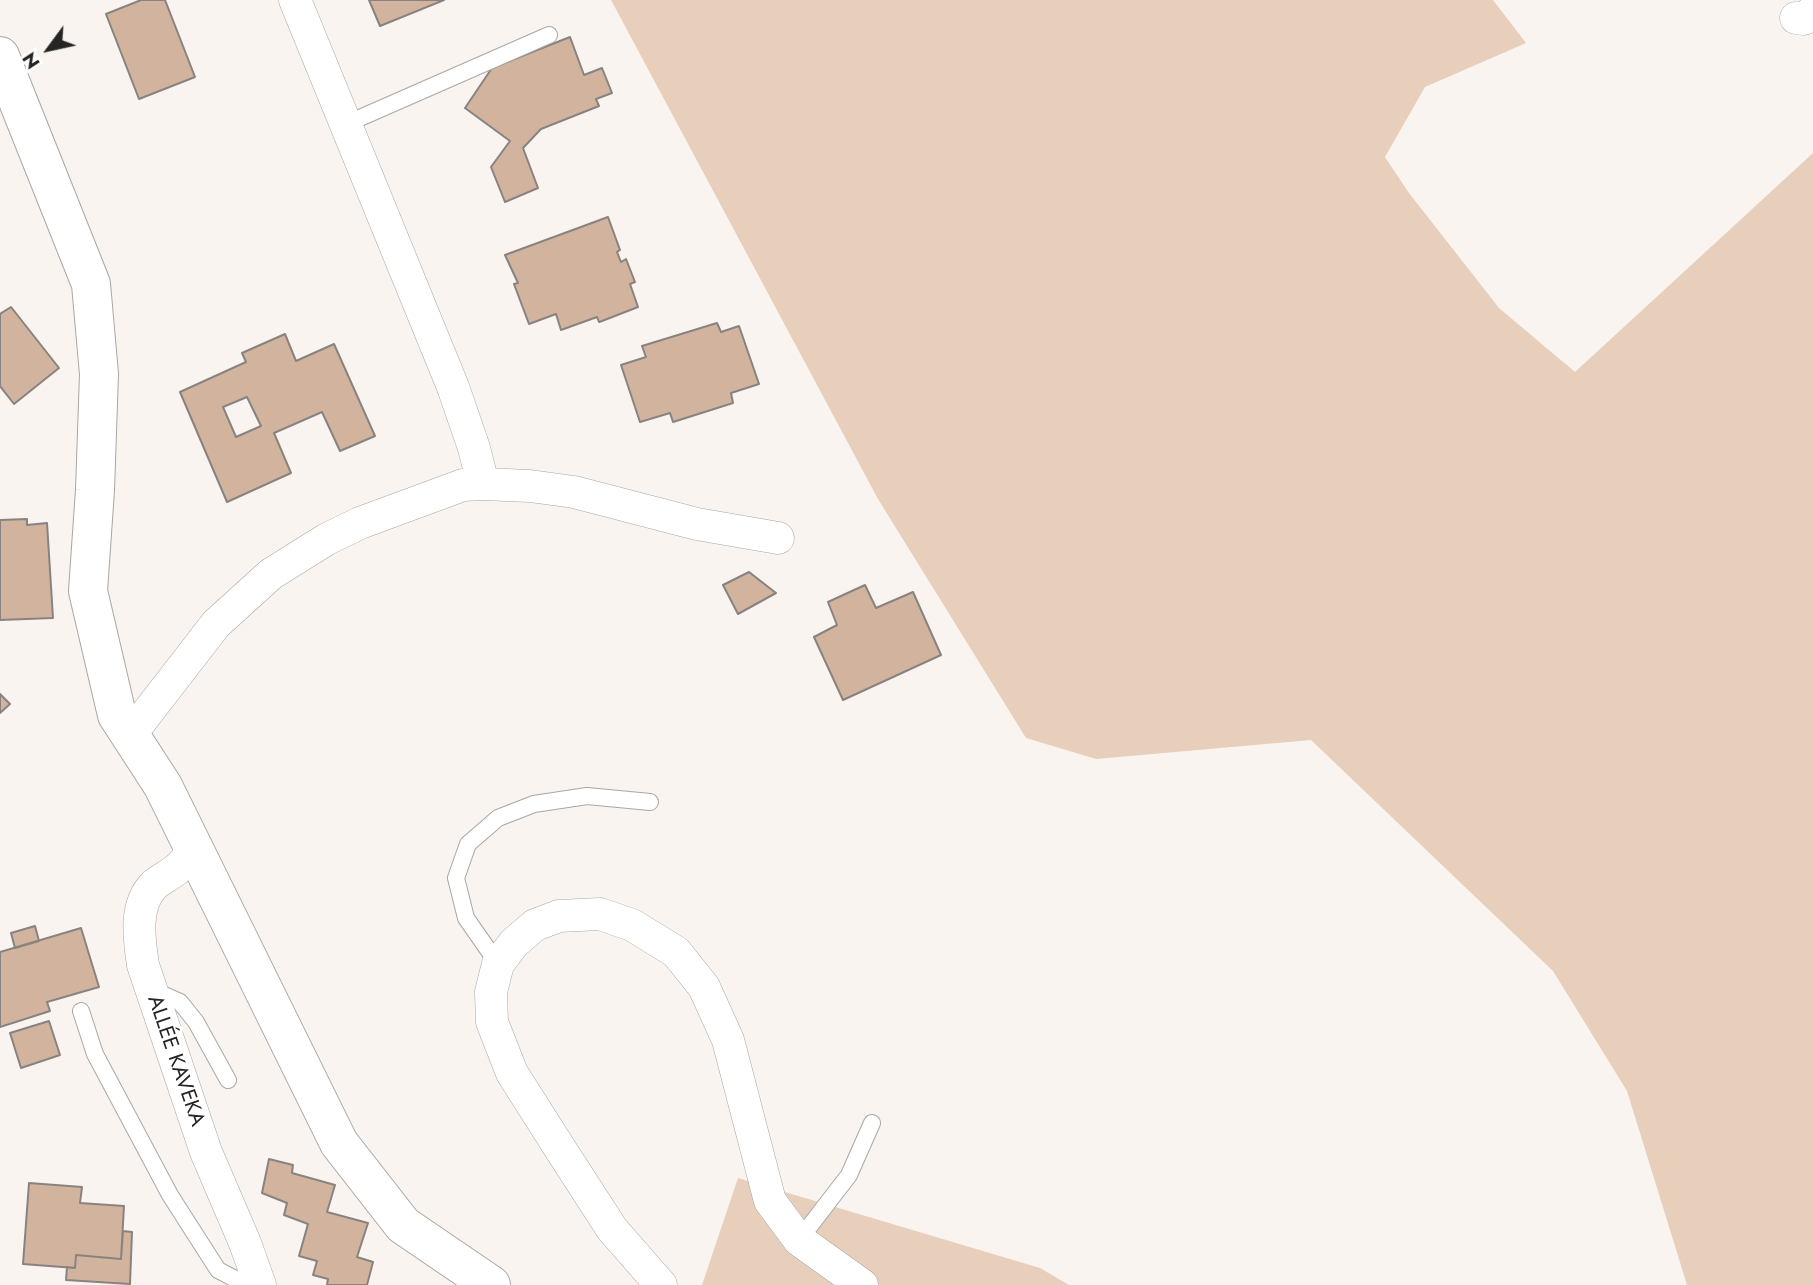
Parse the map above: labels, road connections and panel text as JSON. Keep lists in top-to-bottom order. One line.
{"streets":{"street":["ALLÉE KAVEKA"]},"north":"bottom left"}
